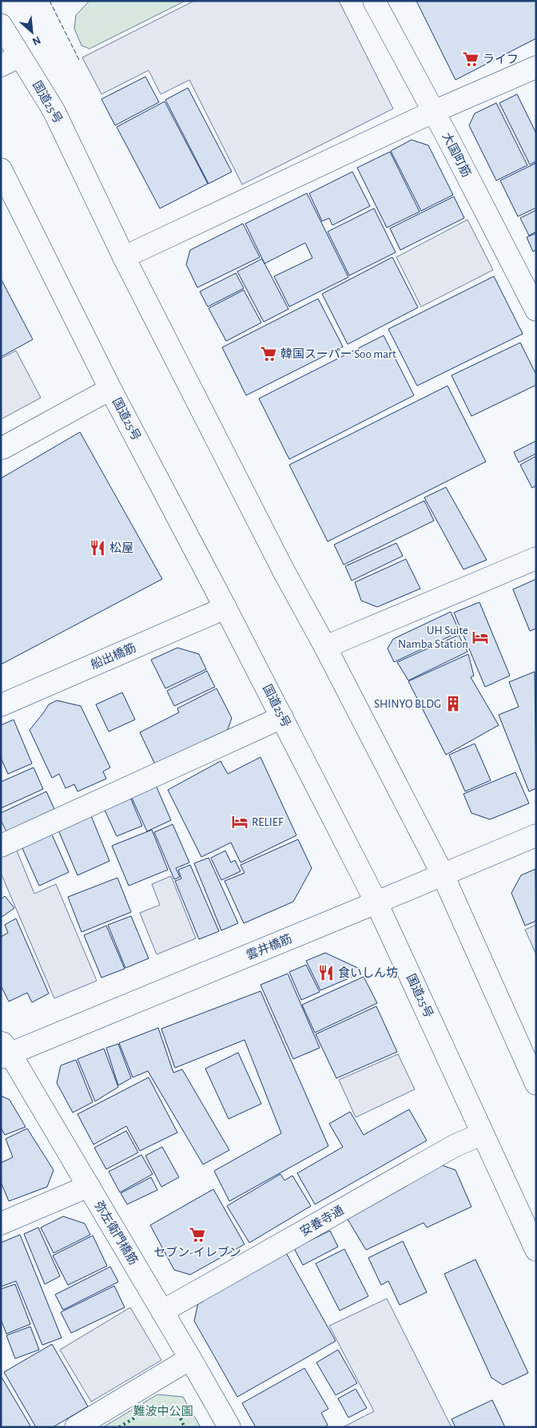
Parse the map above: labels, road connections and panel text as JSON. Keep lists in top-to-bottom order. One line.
{"streets":{"main road":["国道25号","大国町筋","船出橋筋","雲井橋筋","安養寺通","弥左衛門橋筋"]},"crossings":[["国道25号","船出橋筋"],["国道25号","雲井橋筋"],["国道25号","安養寺通"],["雲井橋筋","弥左衛門橋筋"],["安養寺通","弥左衛門橋筋"]],"parks":["難波中公園"],"places":{"supermarket":["ライフ","韓国スーパー Soo mart","セブン-イレブン"],"restaurant":["松屋","食いしん坊"],"hotel":["UH Suite Namba Station","RELIEF"],"building":["SHINYO BLDG"]},"north":"bottom right"}
